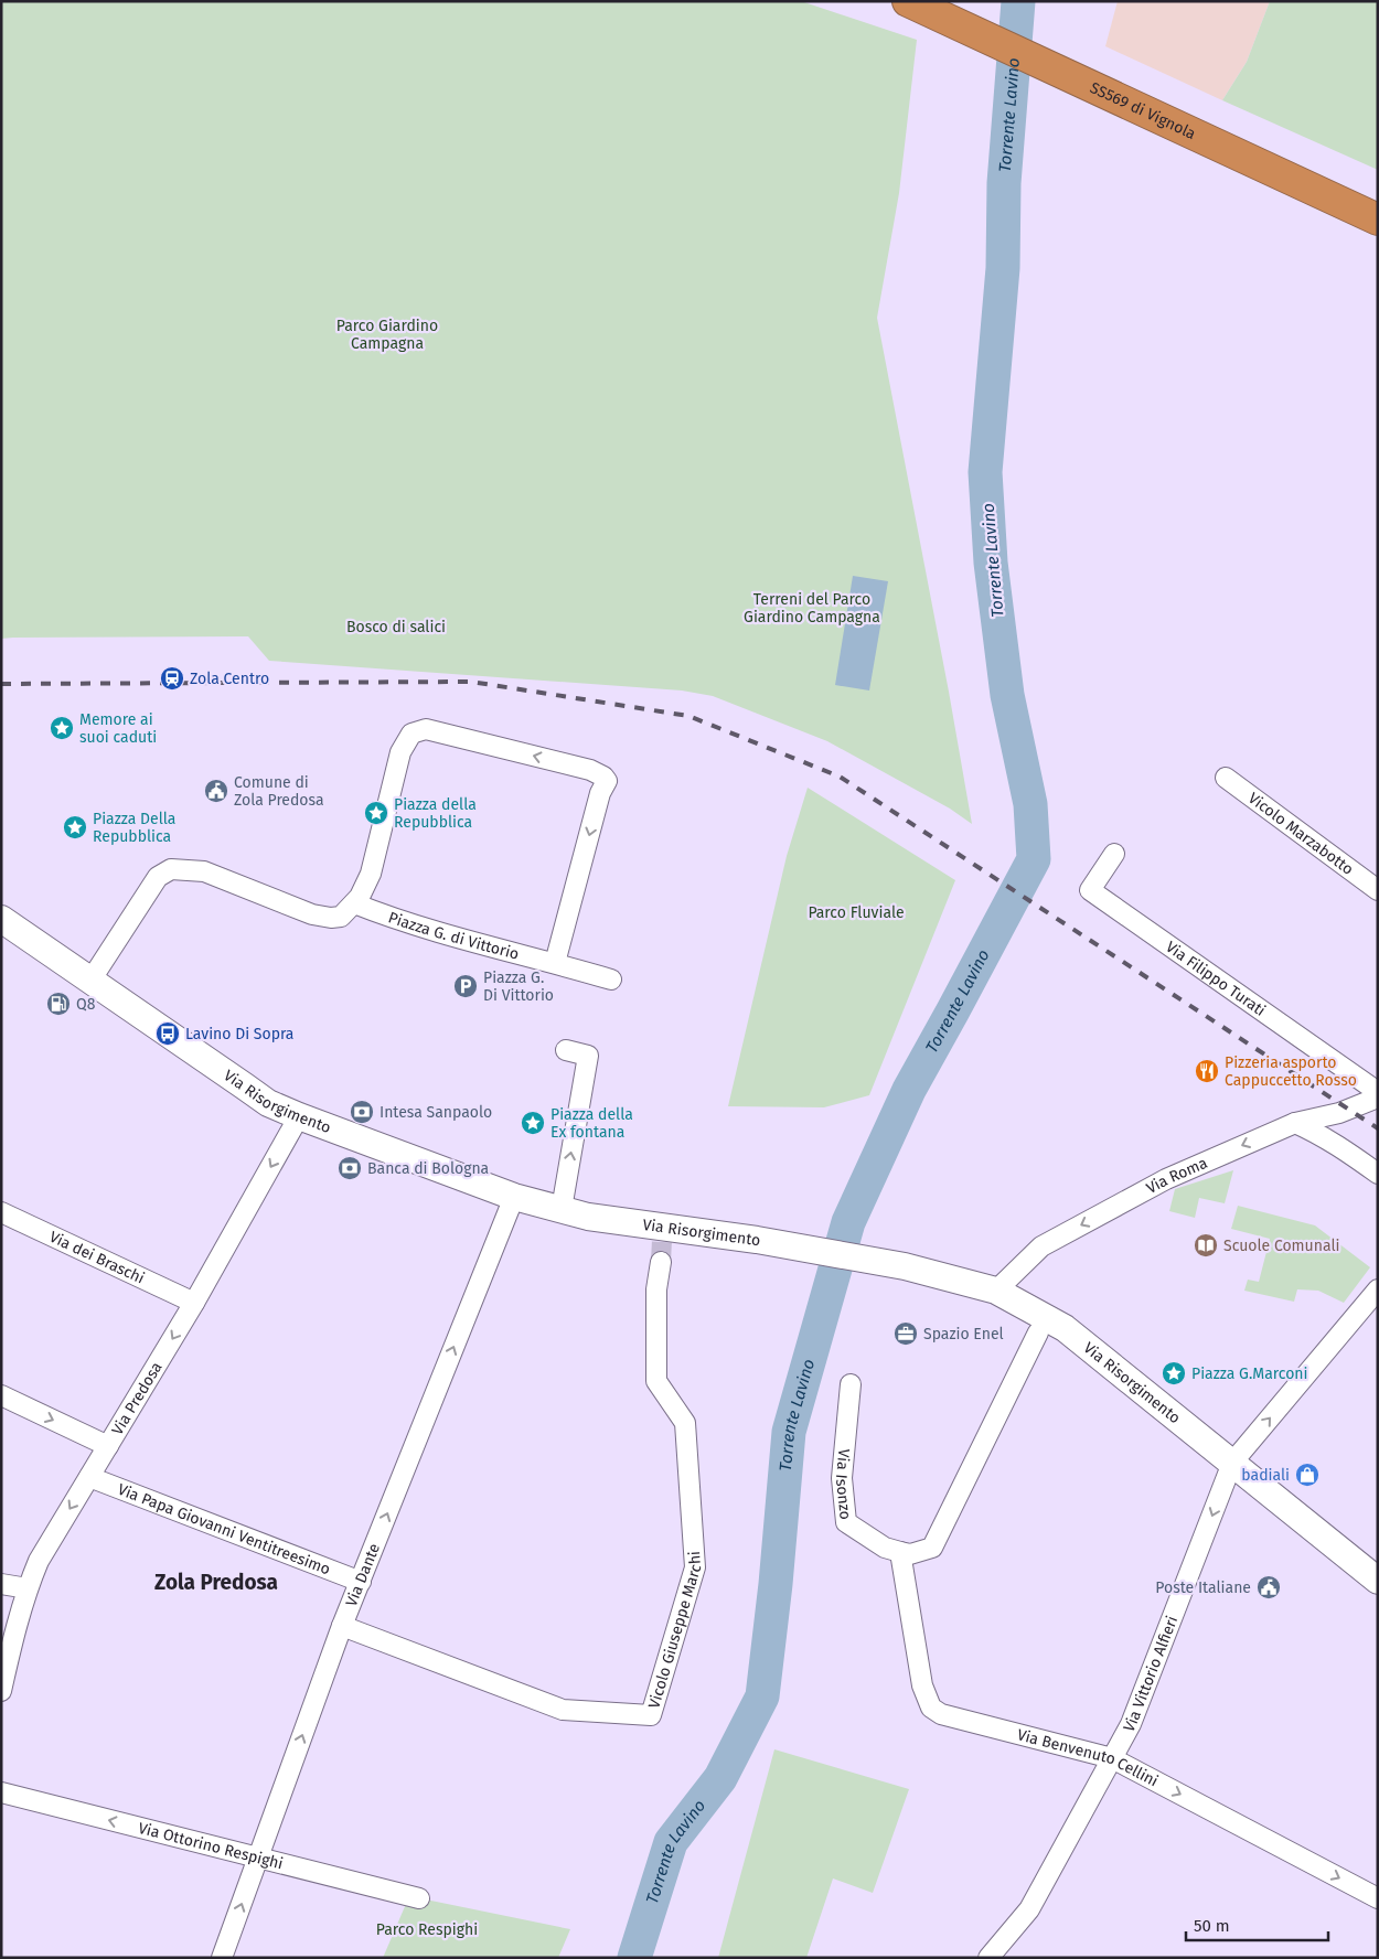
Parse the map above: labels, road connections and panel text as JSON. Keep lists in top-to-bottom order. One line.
{"streets":{"highway":["SS569 di Vignola"],"main road":["Via Risorgimento"],"street":["Vicolo Marzabotto","Piazza G. di Vittorio","Via Filippo Turati","Via Roma","Via dei Braschi","Via Predosa","Via Isonzo","Via Papa Giovanni Ventitreesimo","Via Dante","Vicolo Giuseppe Marchi","Via Vittorio Alfieri","Via Benvenuto Cellini","Via Ottorino Respighi"]},"crossings":[["Via Risorgimento","Via Roma"],["Via Risorgimento","Via Predosa"],["Via Risorgimento","Via Dante"],["Via Risorgimento","Via Vittorio Alfieri"],["Via dei Braschi","Via Predosa"],["Via Predosa","Via Papa Giovanni Ventitreesimo"],["Via Isonzo","Via Benvenuto Cellini"],["Via Papa Giovanni Ventitreesimo","Via Dante"],["Via Dante","Vicolo Giuseppe Marchi"],["Via Dante","Via Ottorino Respighi"],["Via Vittorio Alfieri","Via Benvenuto Cellini"]],"one_way":["Via Roma","Via Predosa","Via Dante","Via Benvenuto Cellini","Via Ottorino Respighi"],"districts":["Zola Predosa"],"water":["Torrente Lavino"],"parks":["Parco Giardino Campagna","Terreni del Parco Giardino Campagna","Bosco di salici","Parco Fluviale","Parco Respighi"],"places":{"station":["Zola Centro"],"place":["Memore ai suoi caduti","Piazza della Repubblica","Piazza Della Repubblica","Piazza della Ex fontana","Piazza G.Marconi"],"public building":["Comune di Zola Predosa","Poste Italiane"],"parking":["Piazza G. Di Vittorio"],"fuel station":["Q8"],"bus stop":["Lavino Di Sopra"],"restaurant":["Pizzeria asporto Cappuccetto Rosso"],"bank":["Intesa Sanpaolo","Banca di Bologna"],"library":["Scuole Comunali"],"office":["Spazio Enel"],"shop":["badiali"]},"scale_bar":"50 m"}
